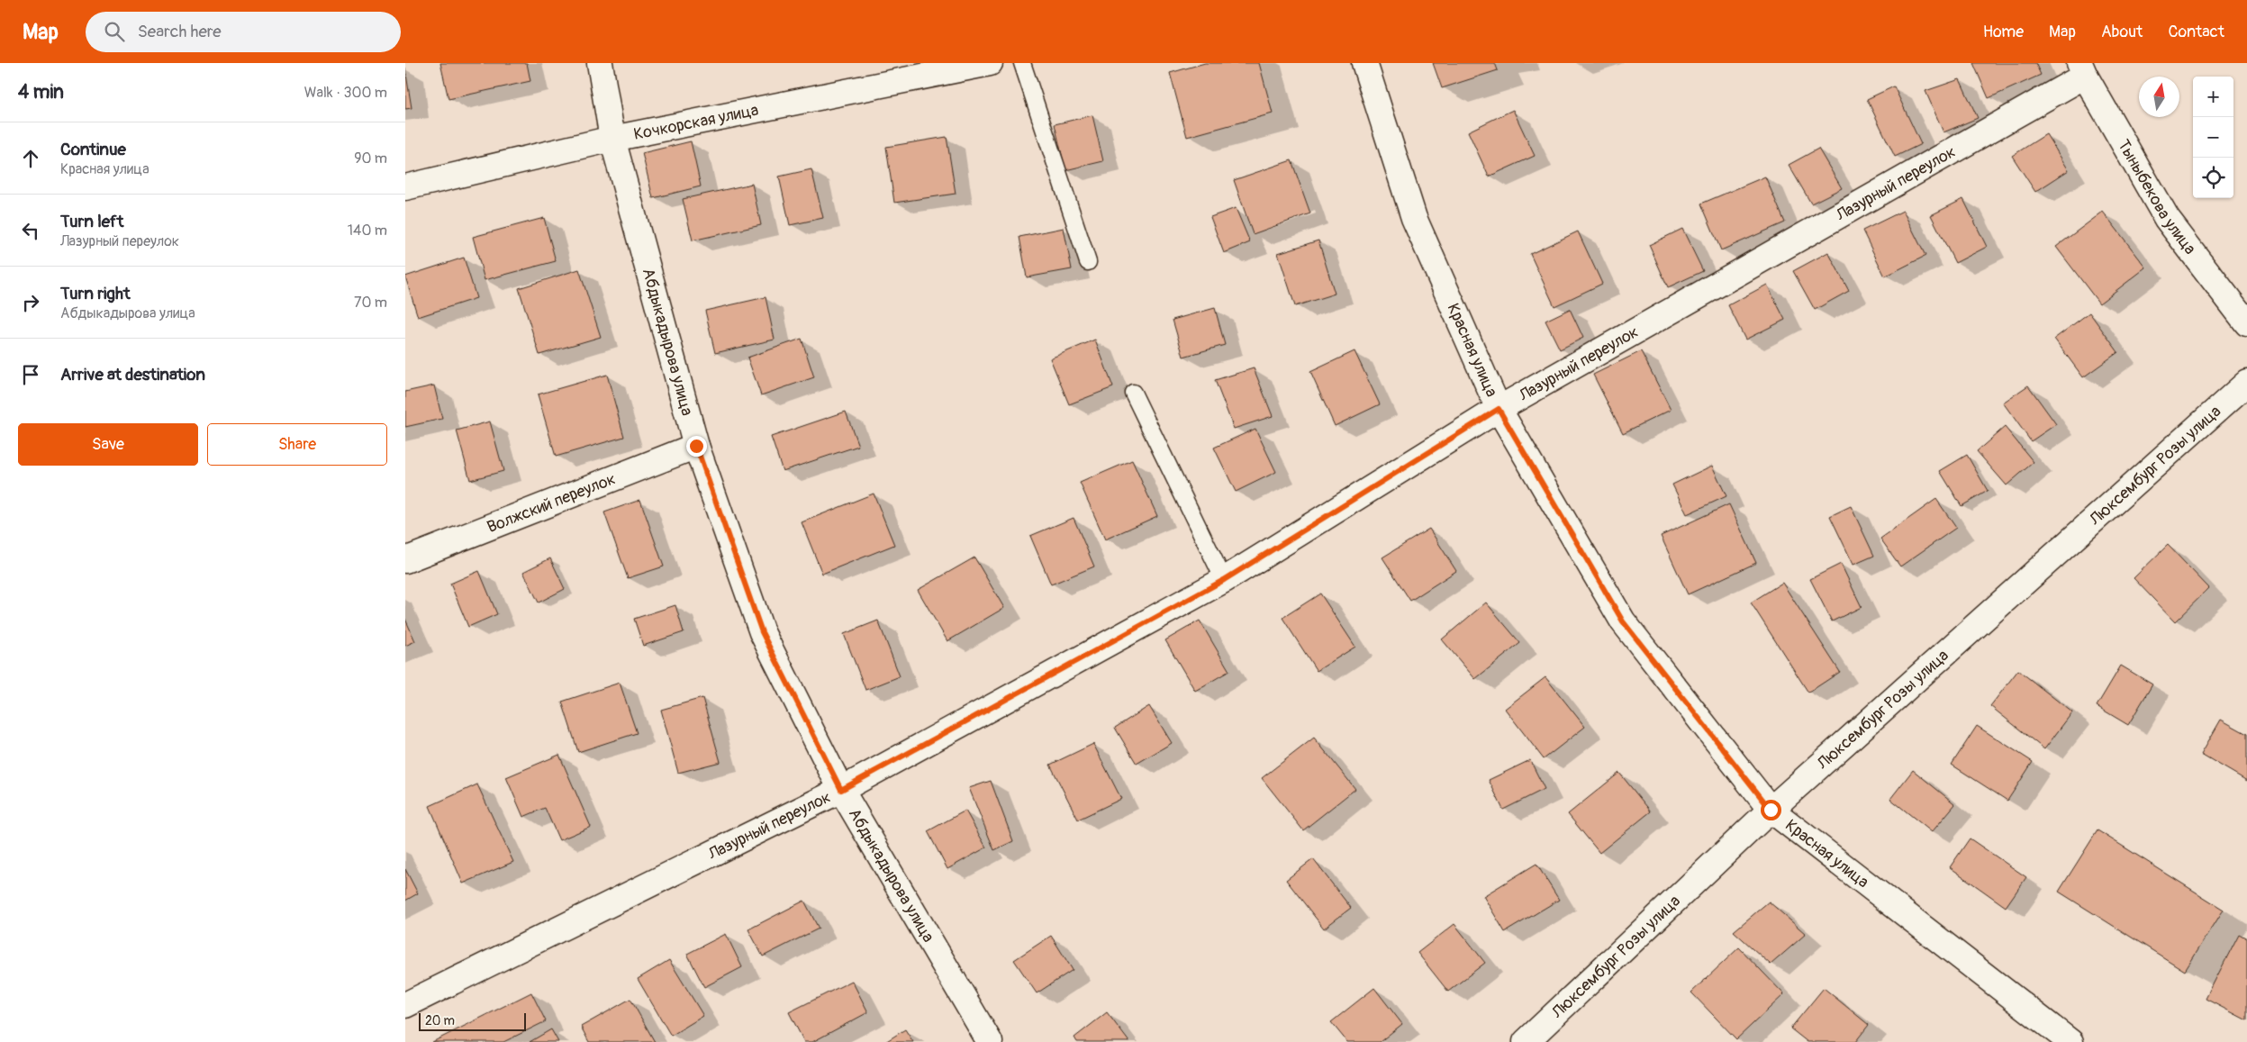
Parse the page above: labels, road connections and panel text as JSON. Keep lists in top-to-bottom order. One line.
{"streets":{"street":["Кочкорская улица","Лазурный переулок","Тыныбекова улица","Абдыкадырова улица","Красная улица","Люксембург Розы улица","Волжский переулок"]},"crossings":[["Кочкорская улица","Абдыкадырова улица"],["Лазурный переулок","Тыныбекова улица"],["Лазурный переулок","Абдыкадырова улица"],["Лазурный переулок","Красная улица"],["Абдыкадырова улица","Волжский переулок"],["Красная улица","Люксембург Розы улица"]],"scale_bar":"20 m","north":"top","page":{"header":"Map","search":"Search here","nav":["Home","Map","About","Contact"],"heading":["4 min","Walk · 300 m"],"map_buttons":["+","−"],"list":[["Continue","Красная улица","90 m"],["Turn left","Лазурный переулок","140 m"],["Turn right","Абдыкадырова улица","70 m"],"Arrive at destination"],"buttons":["Save","Share"],"scale":"20 m"}}
